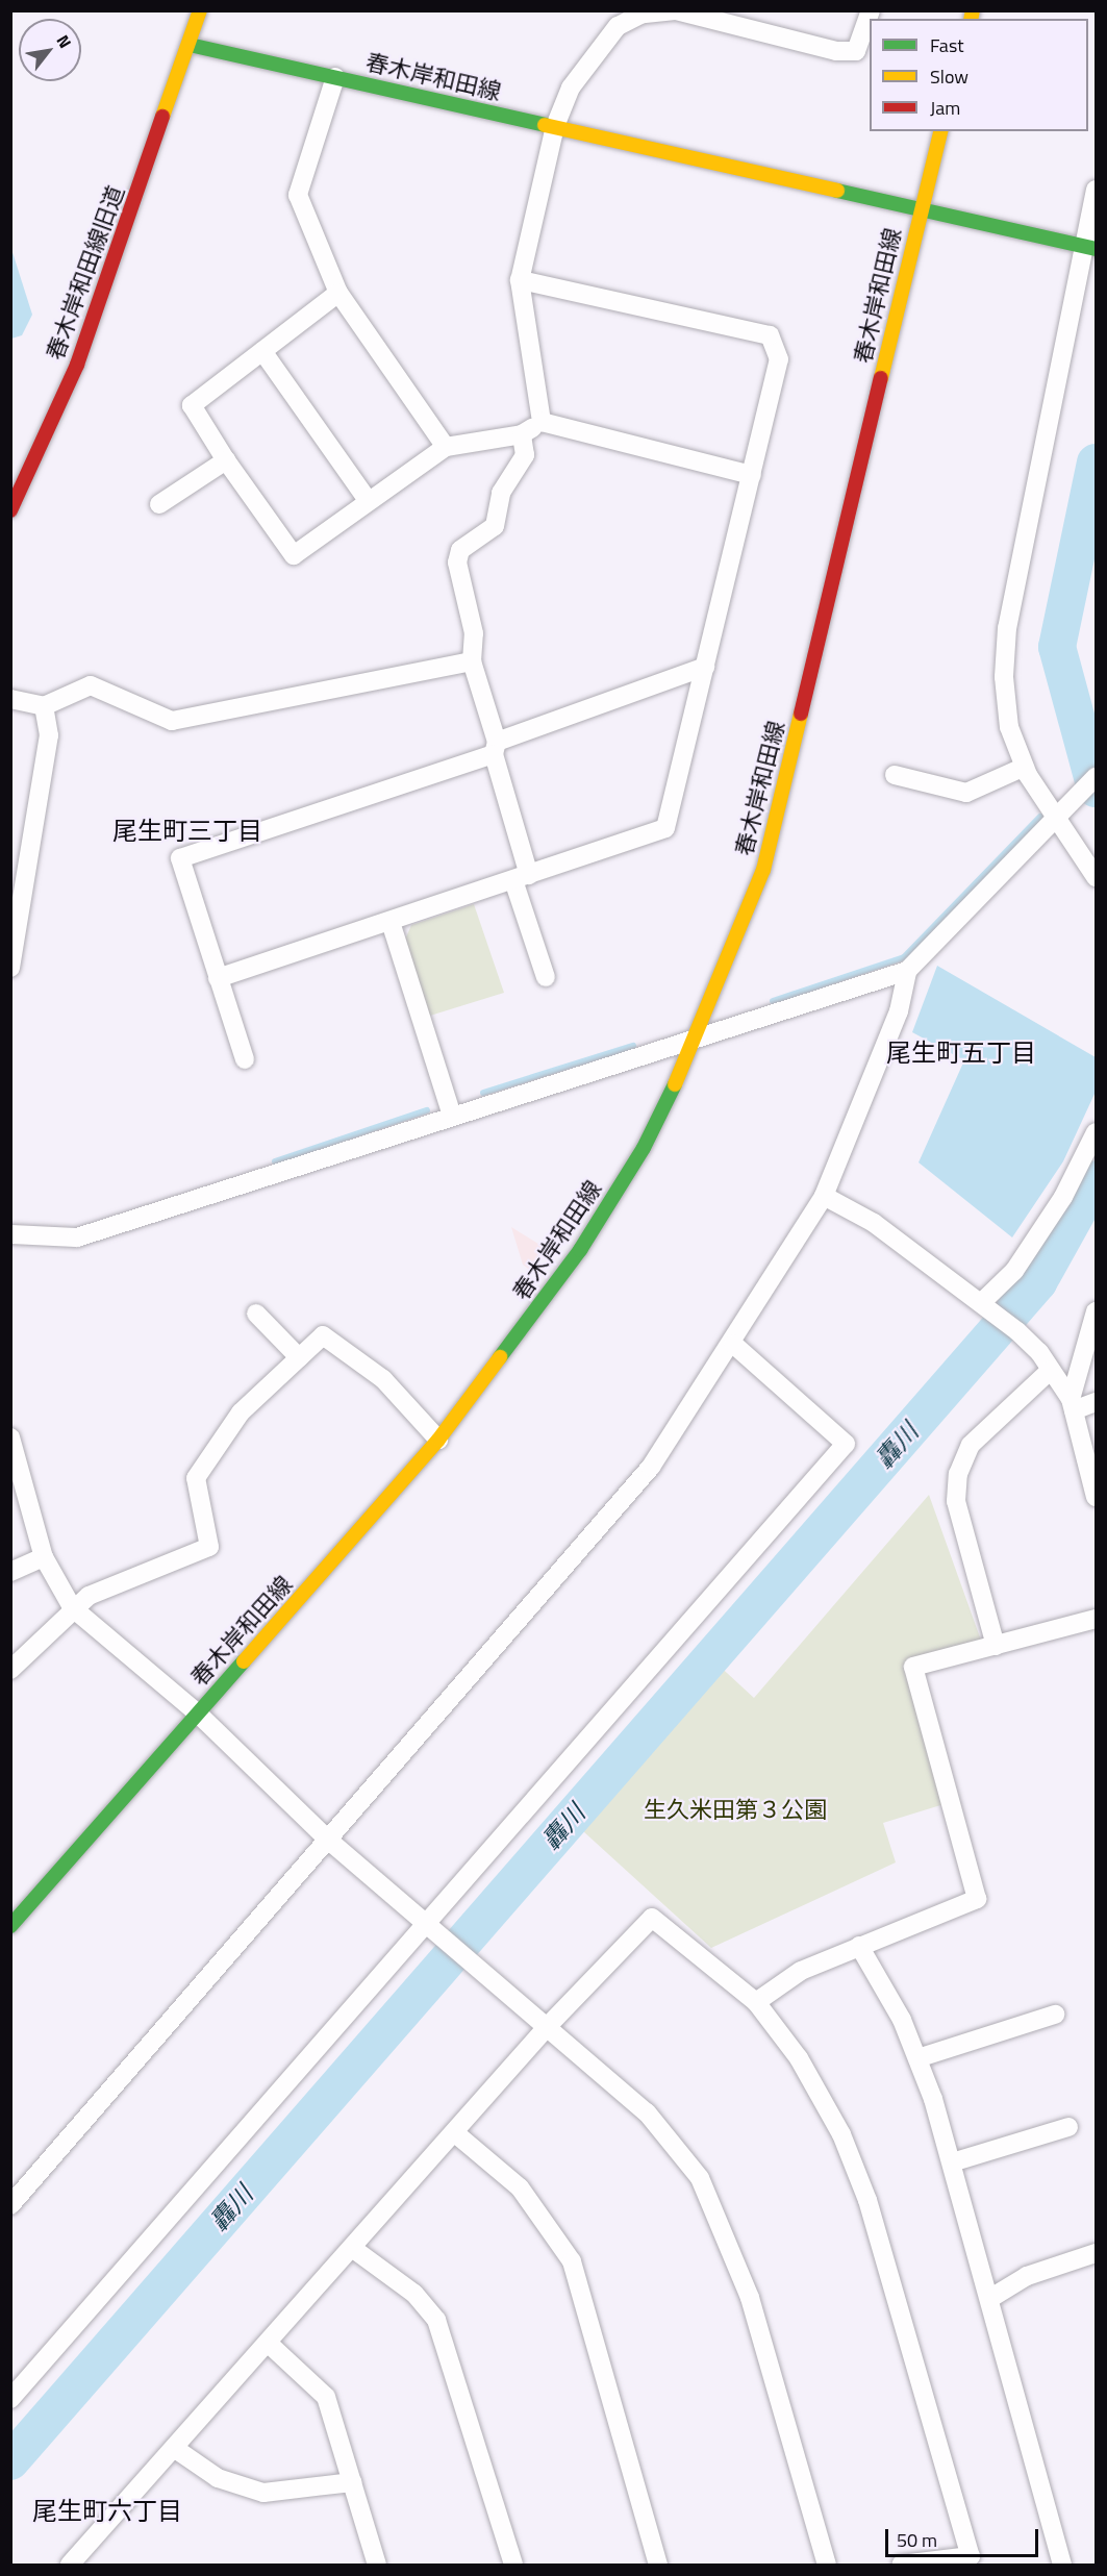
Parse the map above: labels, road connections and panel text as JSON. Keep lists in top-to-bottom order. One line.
{"streets":{"main road":["春木岸和田線","春木岸和田線旧道"]},"crossings":[["春木岸和田線","春木岸和田線旧道"]],"districts":["尾生町三丁目","尾生町五丁目","尾生町六丁目"],"water":["轟川"],"parks":["生久米田第３公園"],"legend":["Fast","Slow","Jam"],"scale_bar":"50 m","north":"top right"}
